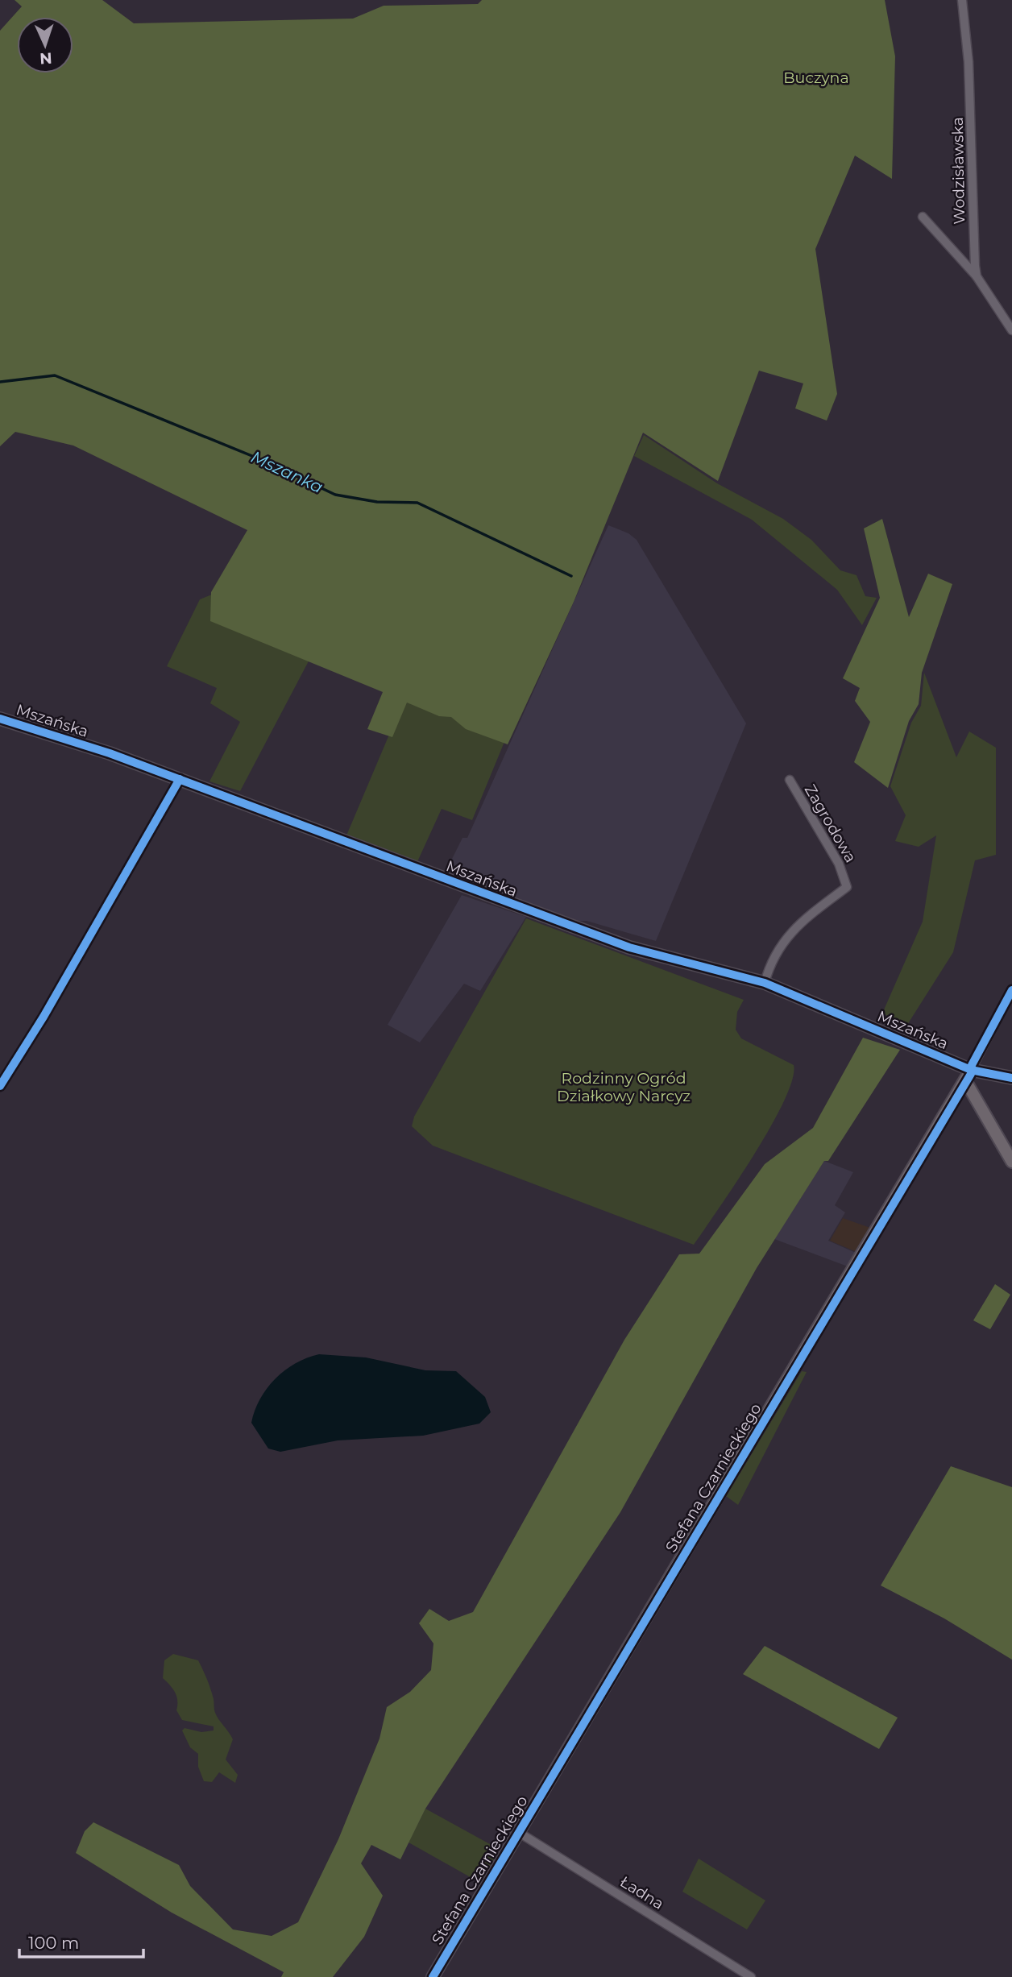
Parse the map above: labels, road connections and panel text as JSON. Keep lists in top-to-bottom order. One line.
{"streets":{"street":["Wodzisławska","Mszańska","Zagrodowa","Stefana Czarnieckiego","Ładna"]},"crossings":[["Mszańska","Zagrodowa"],["Mszańska","Stefana Czarnieckiego"],["Stefana Czarnieckiego","Ładna"]],"water":["Mszanka"],"parks":["Buczyna","Rodzinny Ogród Działkowy Narcyz"],"scale_bar":"100 m","north":"bottom"}
